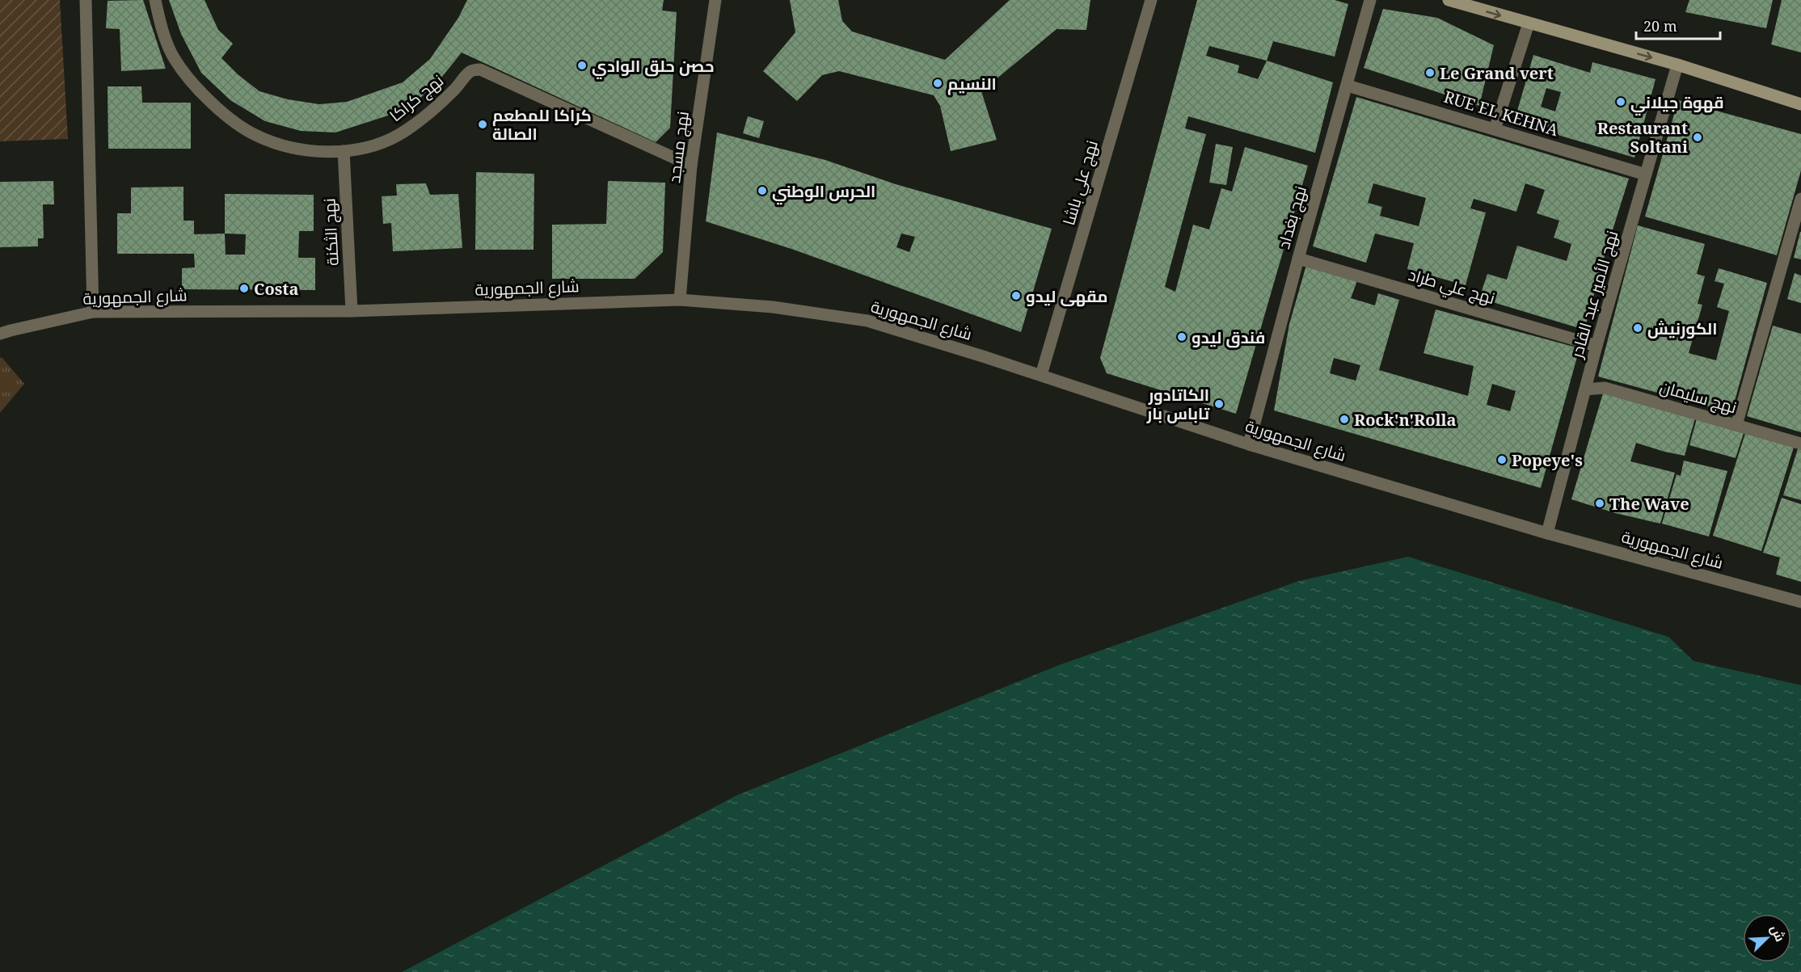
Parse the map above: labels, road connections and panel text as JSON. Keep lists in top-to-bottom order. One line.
{"streets":{"street":["نهج كراكا","RUE EL KEHNA","نهج مسجد","نهج علي باشا","نهج بغداد","نهج الثكنة","نهج علي طراد","شارع الجمهورية","نهج الأمير عبد القادر","نهج سليمان"]},"crossings":[["نهج كراكا","نهج مسجد"],["نهج كراكا","نهج الثكنة"],["RUE EL KEHNA","نهج بغداد"],["RUE EL KEHNA","نهج الأمير عبد القادر"],["نهج مسجد","شارع الجمهورية"],["نهج علي باشا","شارع الجمهورية"],["نهج بغداد","نهج علي طراد"],["نهج بغداد","شارع الجمهورية"],["نهج الثكنة","شارع الجمهورية"],["نهج علي طراد","نهج الأمير عبد القادر"],["شارع الجمهورية","نهج الأمير عبد القادر"],["نهج الأمير عبد القادر","نهج سليمان"]],"places":["حصن حلق الوادي","Le Grand vert","النسيم","قهوة جيلاني","كراكا للمطعم الصالة","Restaurant Soltani","الحرس الوطني","Costa","مقهى ليدو","الكورنيش","فندق ليدو","الكاتادور تاباس بار","Rock'n'Rolla","Popeye's","The Wave"],"scale_bar":"20 m","north":"top right"}
